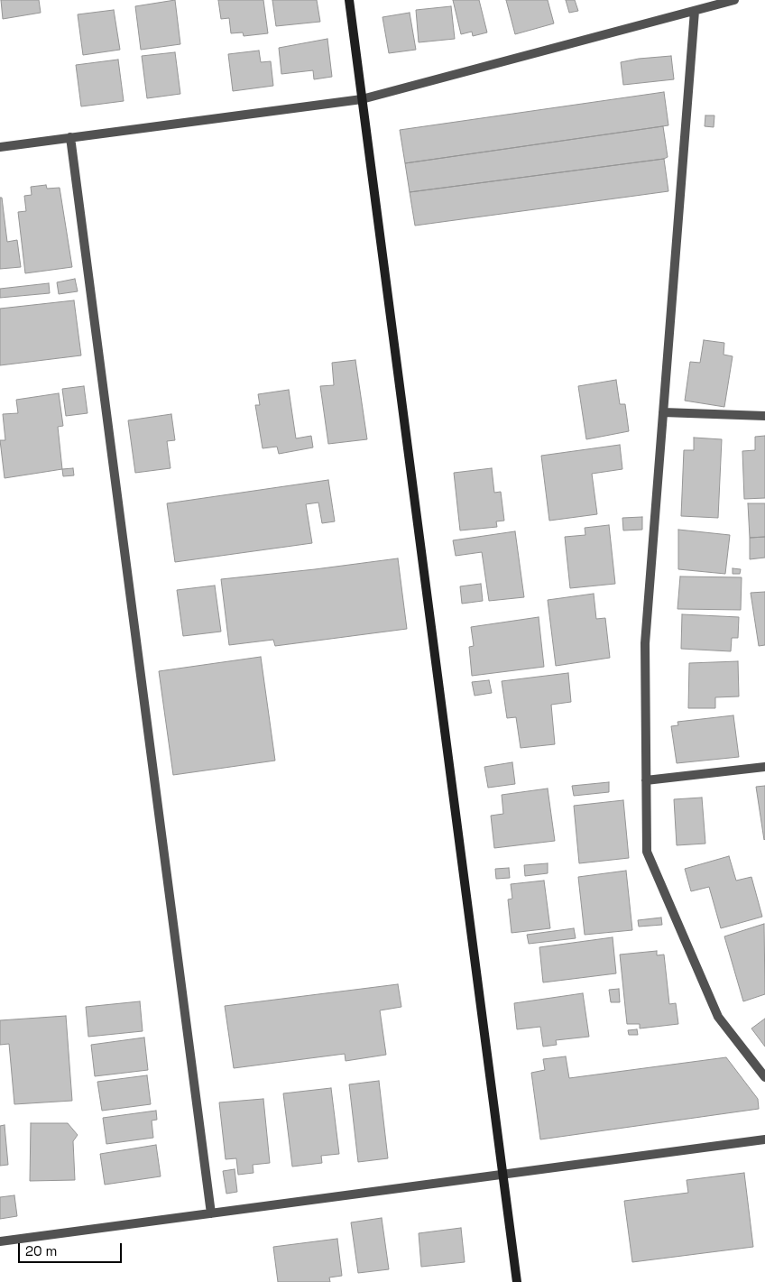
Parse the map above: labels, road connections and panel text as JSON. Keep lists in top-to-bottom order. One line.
{"scale_bar":"20 m"}
